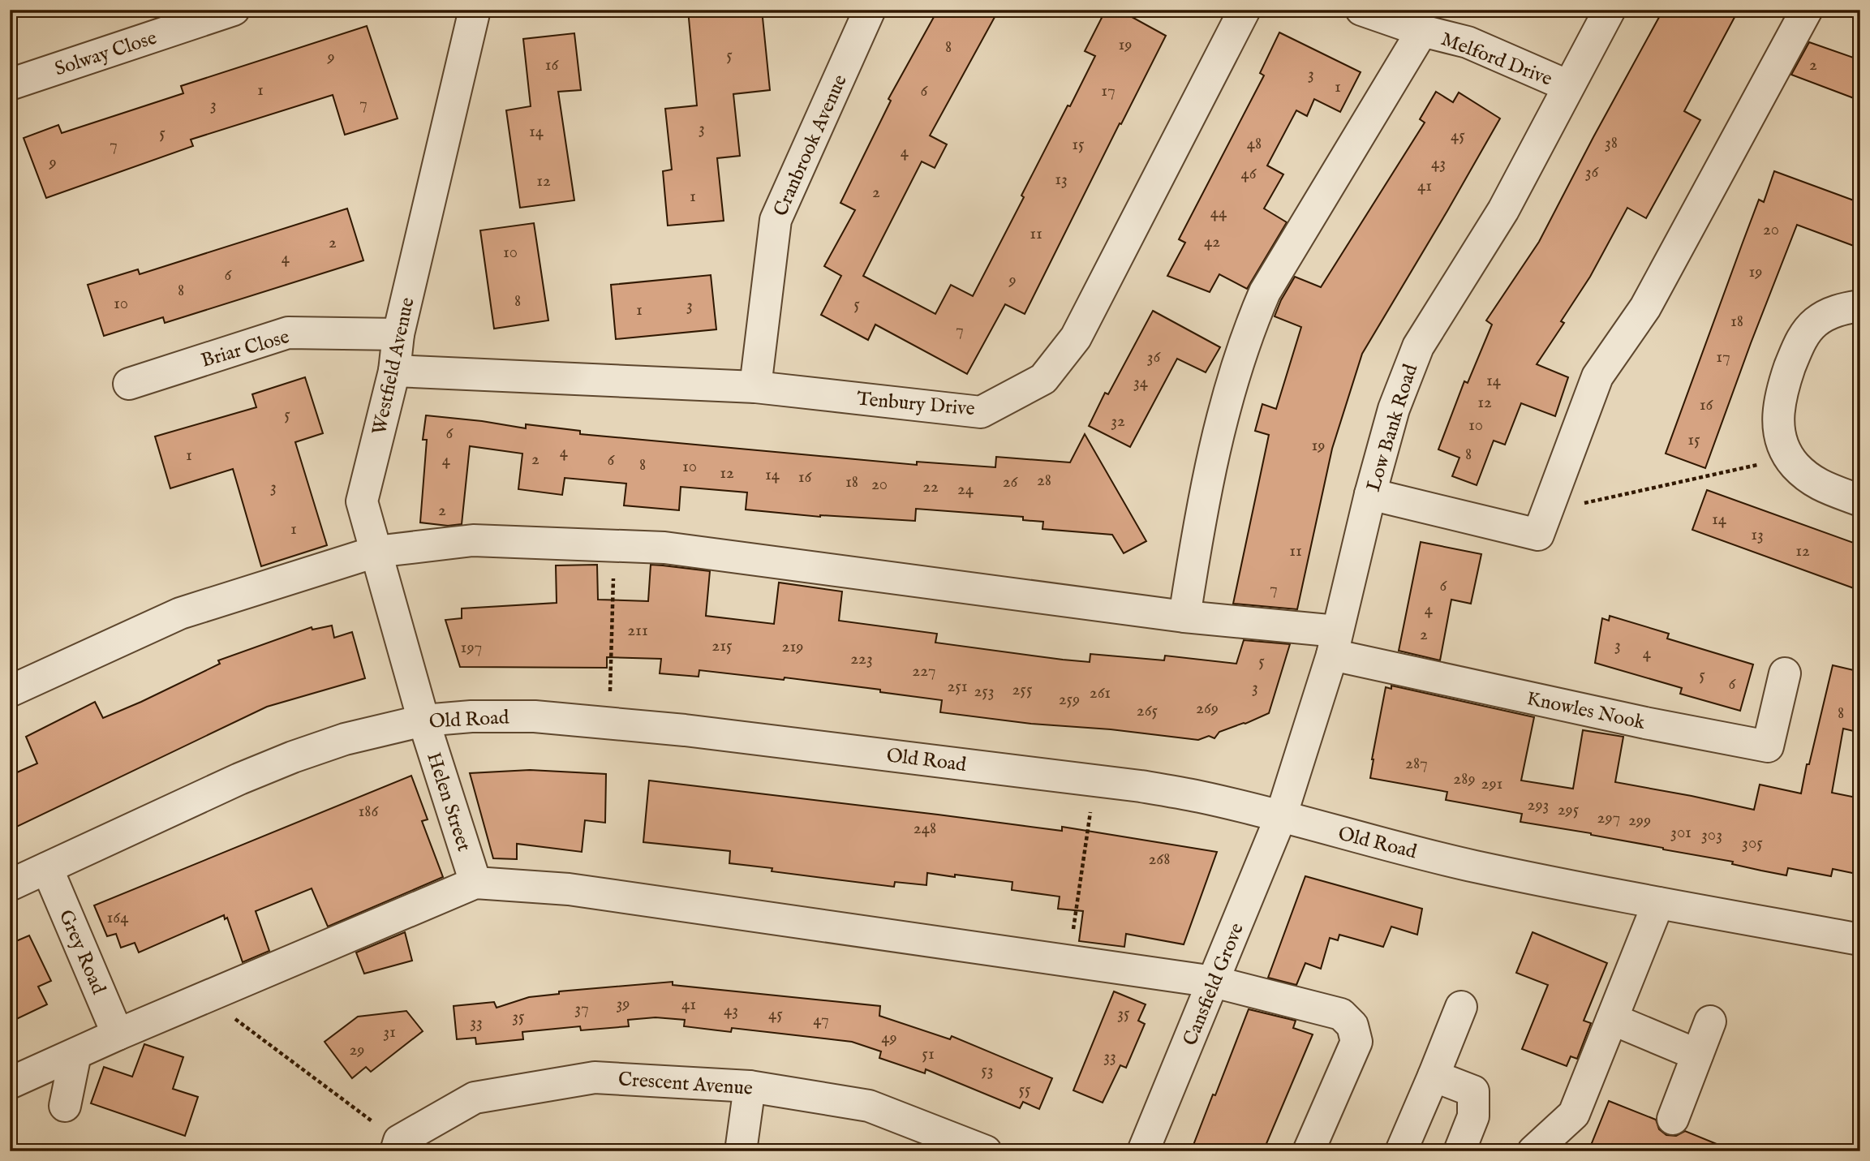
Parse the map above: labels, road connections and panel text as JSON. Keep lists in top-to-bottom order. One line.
{"streets":{"street":["Solway Close","Melford Drive","Cranbrook Avenue","Briar Close","Westfield Avenue","Tenbury Drive","Low Bank Road","Knowles Nook","Old Road","Helen Street","Grey Road","Cansfield Grove","Crescent Avenue"]},"crossings":[["Melford Drive","Low Bank Road"],["Cranbrook Avenue","Tenbury Drive"],["Briar Close","Westfield Avenue"],["Westfield Avenue","Tenbury Drive"],["Westfield Avenue","Old Road"],["Westfield Avenue","Helen Street"],["Low Bank Road","Knowles Nook"],["Low Bank Road","Old Road"],["Low Bank Road","Cansfield Grove"],["Old Road","Helen Street"],["Old Road","Grey Road"],["Old Road","Cansfield Grove"]],"house_numbers":["19","8","5","9","16","2","3","1","1","6","17","7","3","3","14","5","45","38","48","15","7","4","9","43","36","46","13","12","41","2","1","44","20","11","42","2","10","4","19","6","9","8","8","10","5","3","1","18","7","36","17","14","34","12","16","5","32","10","6","15","19","4","8","1","2","4","6","8","10","12","14","16","28","18","26","20","3","22","24","2","14","1","13","11","12","6","7","4","211","2","3","215","219","197","4","223","5","227","5","6","251","3","255","253","261","259","269","265","8","287","289","291","293","295","186","297","299","248","301","303","305","268","164","39","41","37","43","35","45","35","47","33","31","49","29","51","33","53","55"]}
